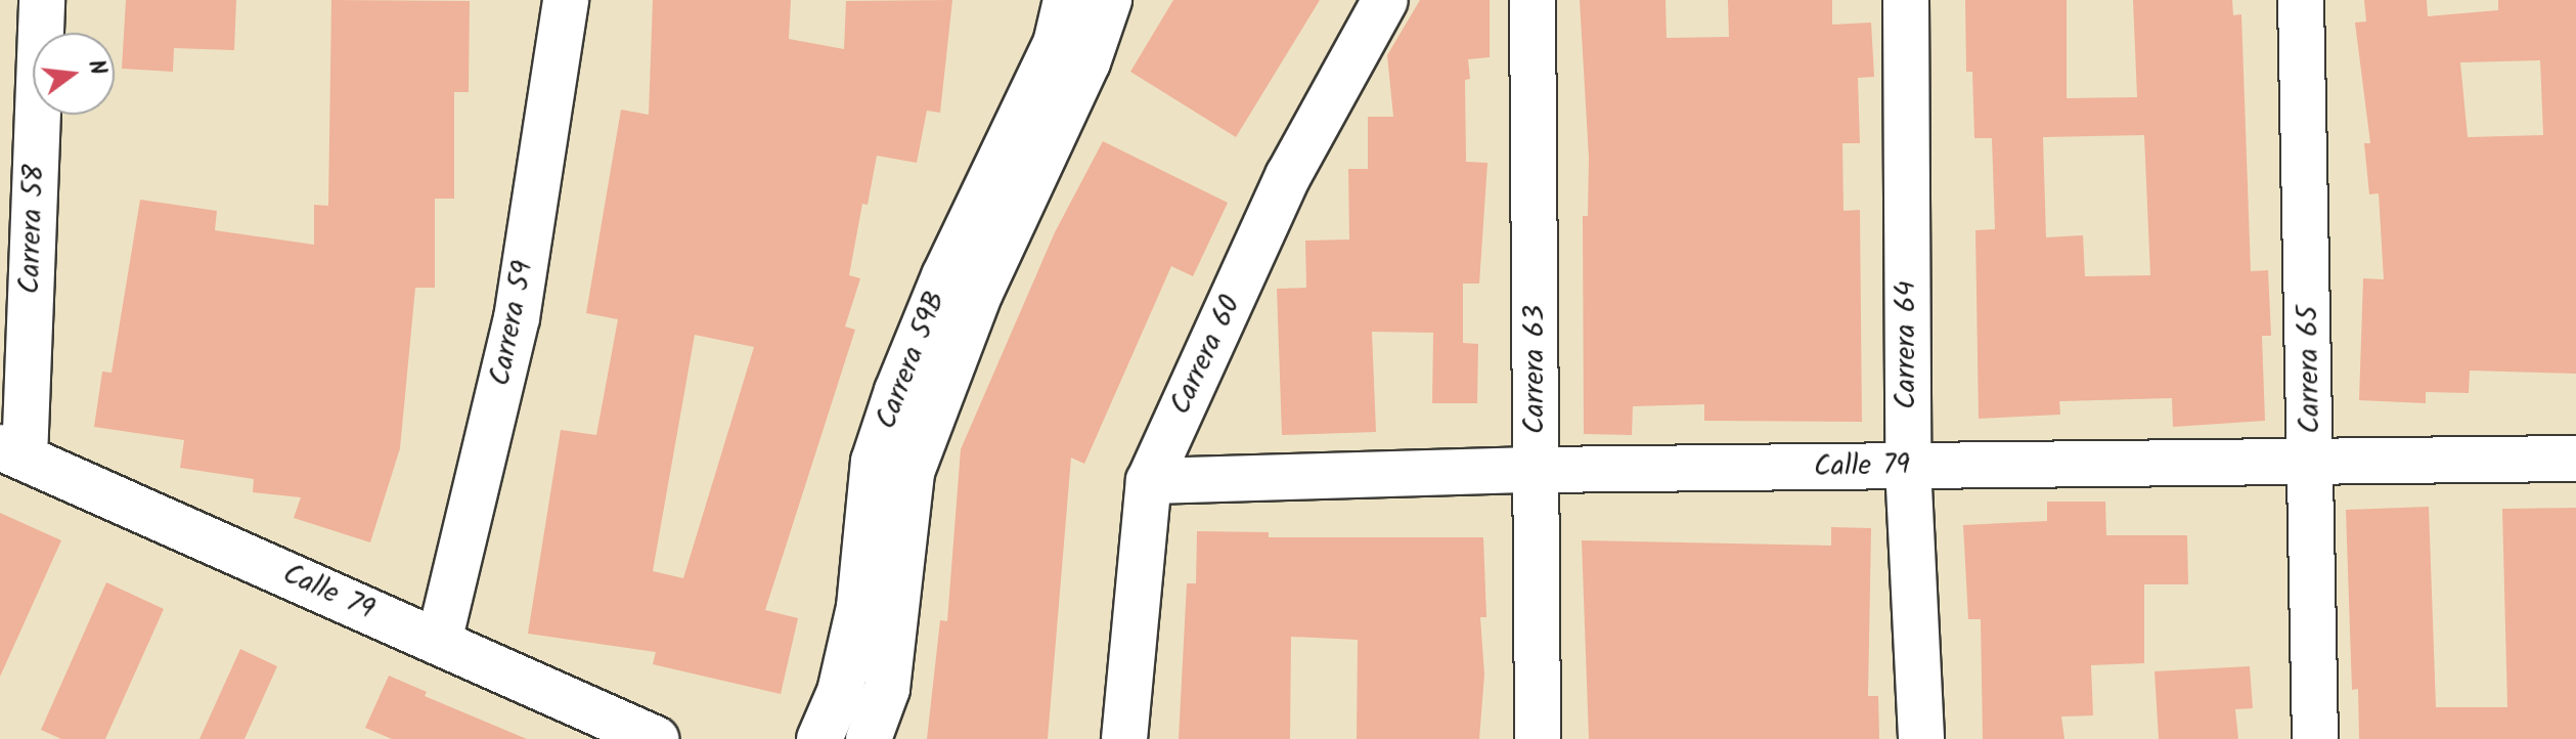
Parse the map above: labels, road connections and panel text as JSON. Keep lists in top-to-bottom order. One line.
{"streets":{"street":["Carrera 58","Carrera 59","Carrera 64","Carrera 60","Carrera 59B","Carrera 63","Carrera 65","Calle 79"]},"crossings":[["Carrera 58","Calle 79"],["Carrera 59","Calle 79"],["Carrera 64","Calle 79"],["Carrera 60","Calle 79"],["Carrera 63","Calle 79"],["Carrera 65","Calle 79"]],"north":"right"}
